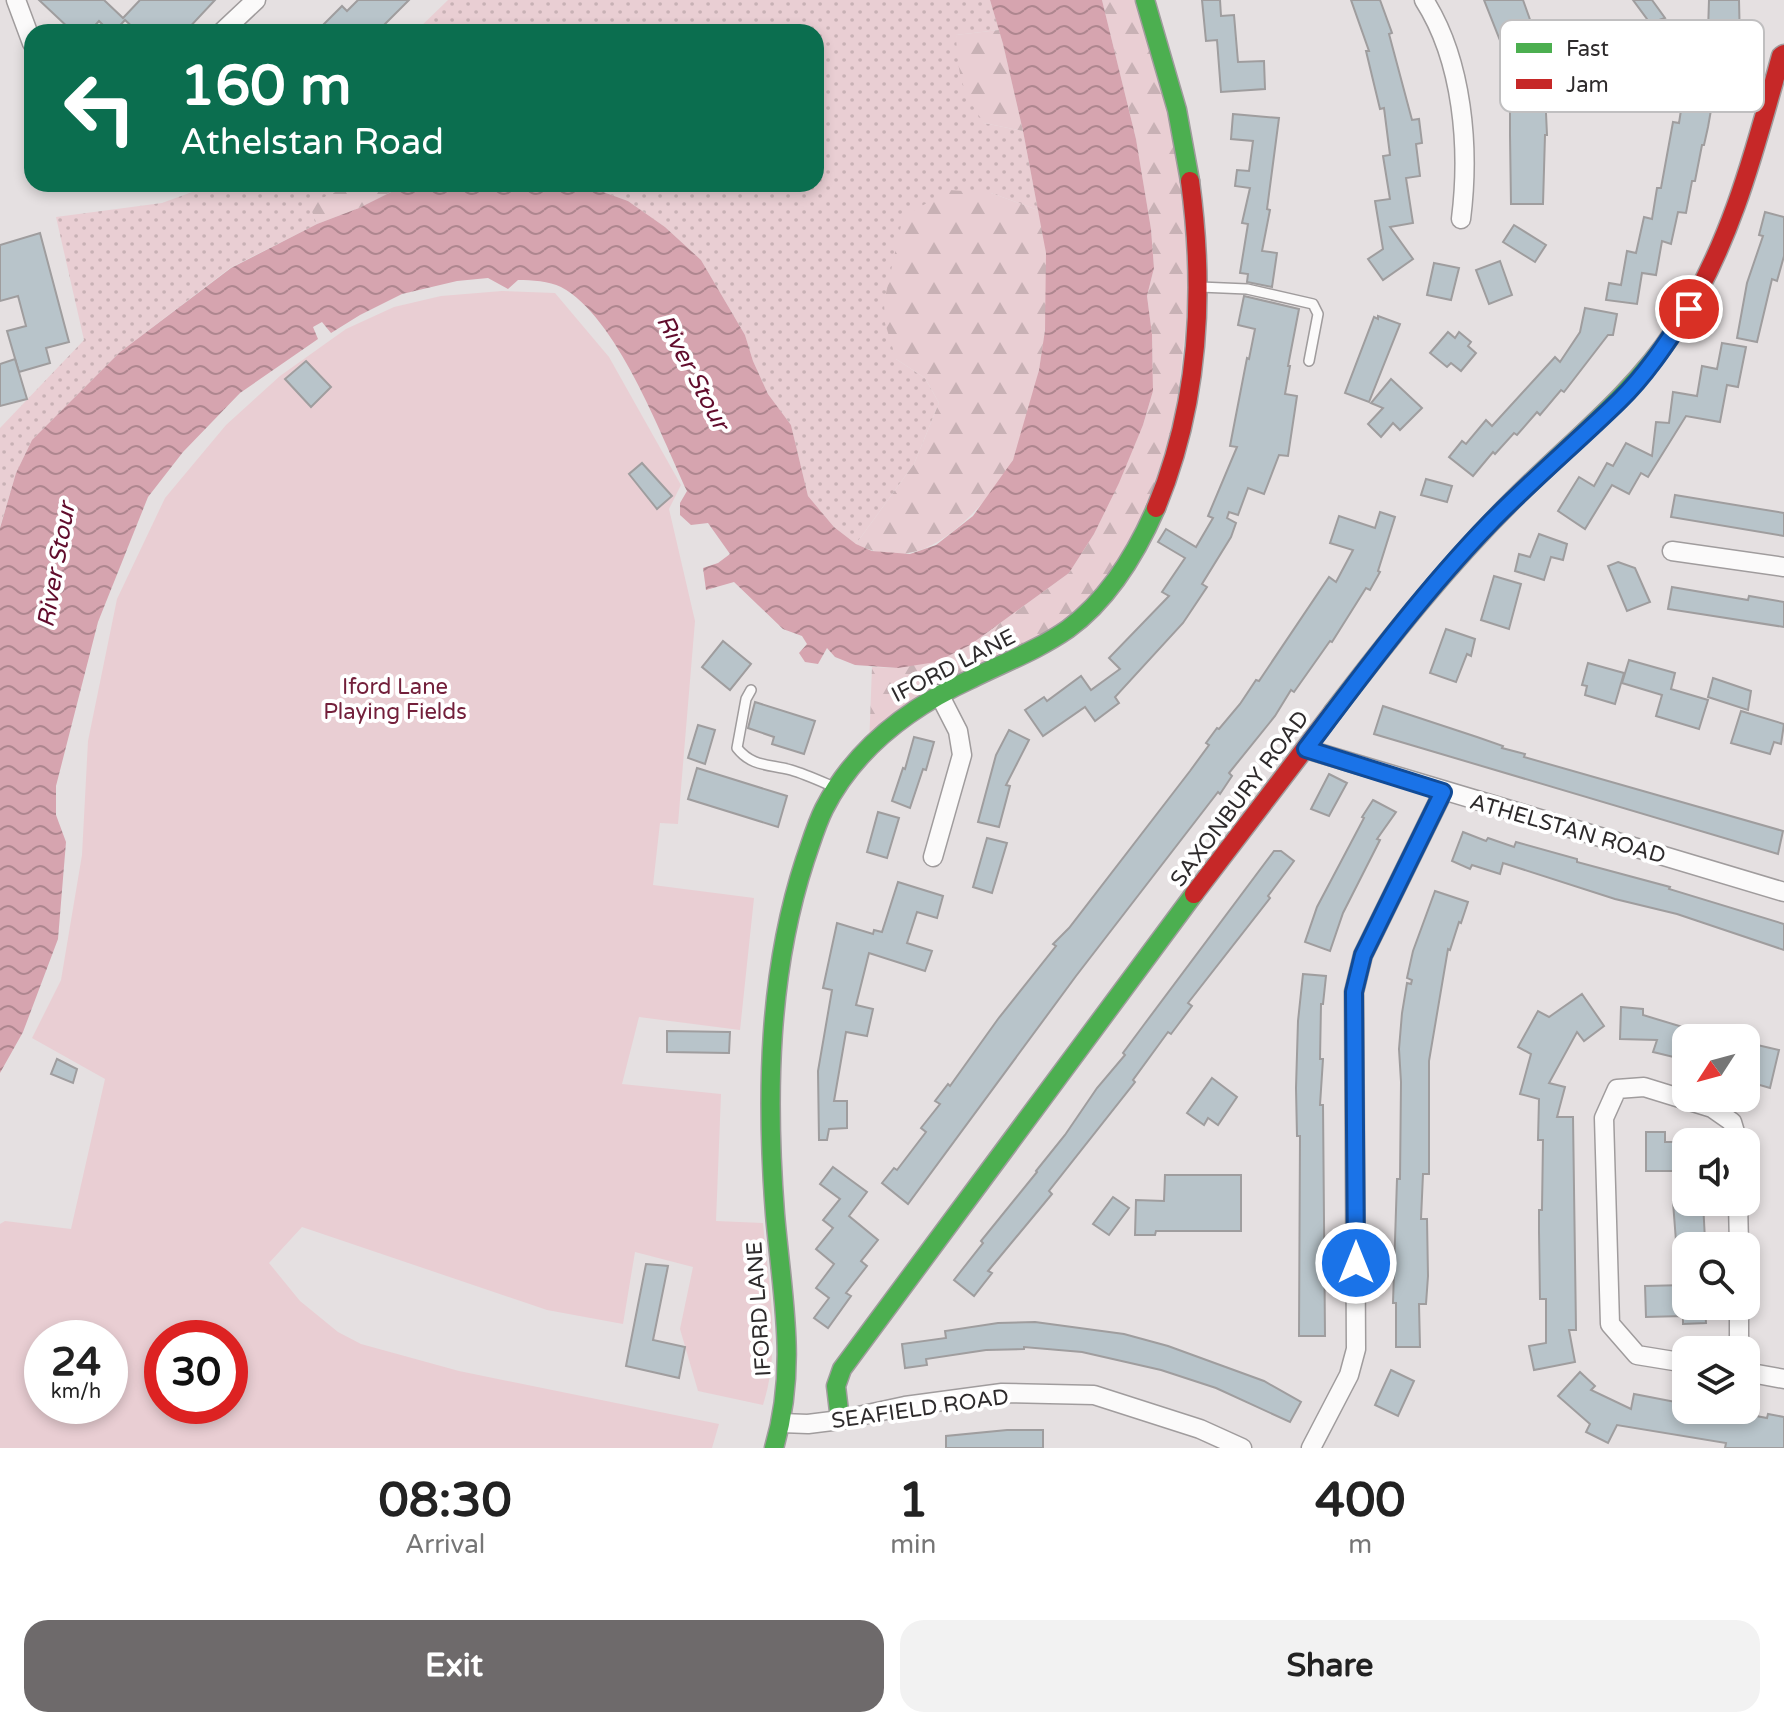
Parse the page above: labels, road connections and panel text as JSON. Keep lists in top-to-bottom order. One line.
{"streets":{"street":["IFORD LANE","SAXONBURY ROAD","ATHELSTAN ROAD","SEAFIELD ROAD"]},"crossings":[["IFORD LANE","SEAFIELD ROAD"],["SAXONBURY ROAD","ATHELSTAN ROAD"],["SAXONBURY ROAD","SEAFIELD ROAD"]],"water":["River Stour"],"parks":["Iford Lane Playing Fields"],"legend":["Fast","Jam"],"north":"bottom left","page":{"turn":["160 m","Athelstan Road"],"speed":"24 km/h","limit":"30","eta":["08:30","Arrival","1","min","400","m"],"buttons":["Exit","Share"]}}
